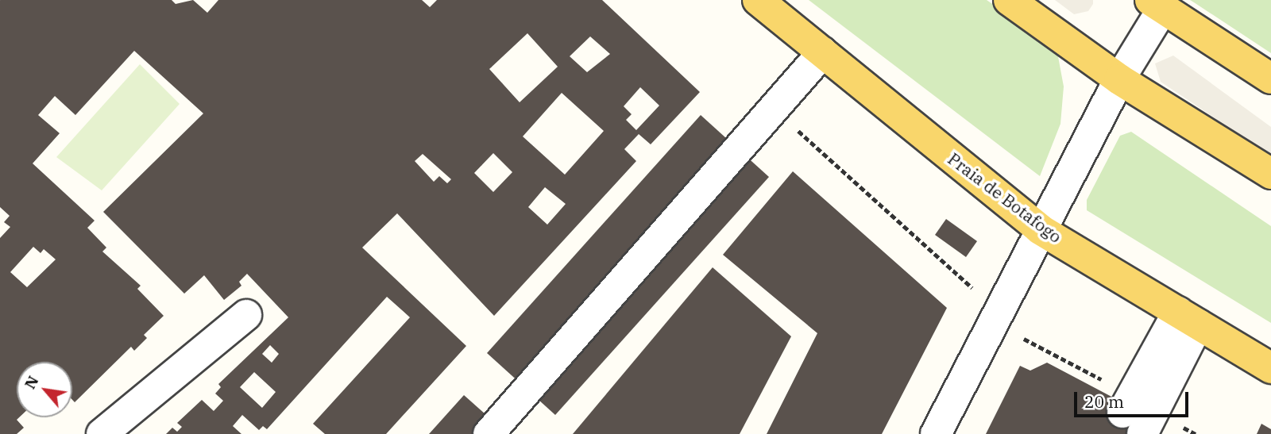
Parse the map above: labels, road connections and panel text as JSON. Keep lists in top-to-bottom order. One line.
{"streets":{"main road":["Praia de Botafogo"]},"scale_bar":"20 m","north":"top left"}
